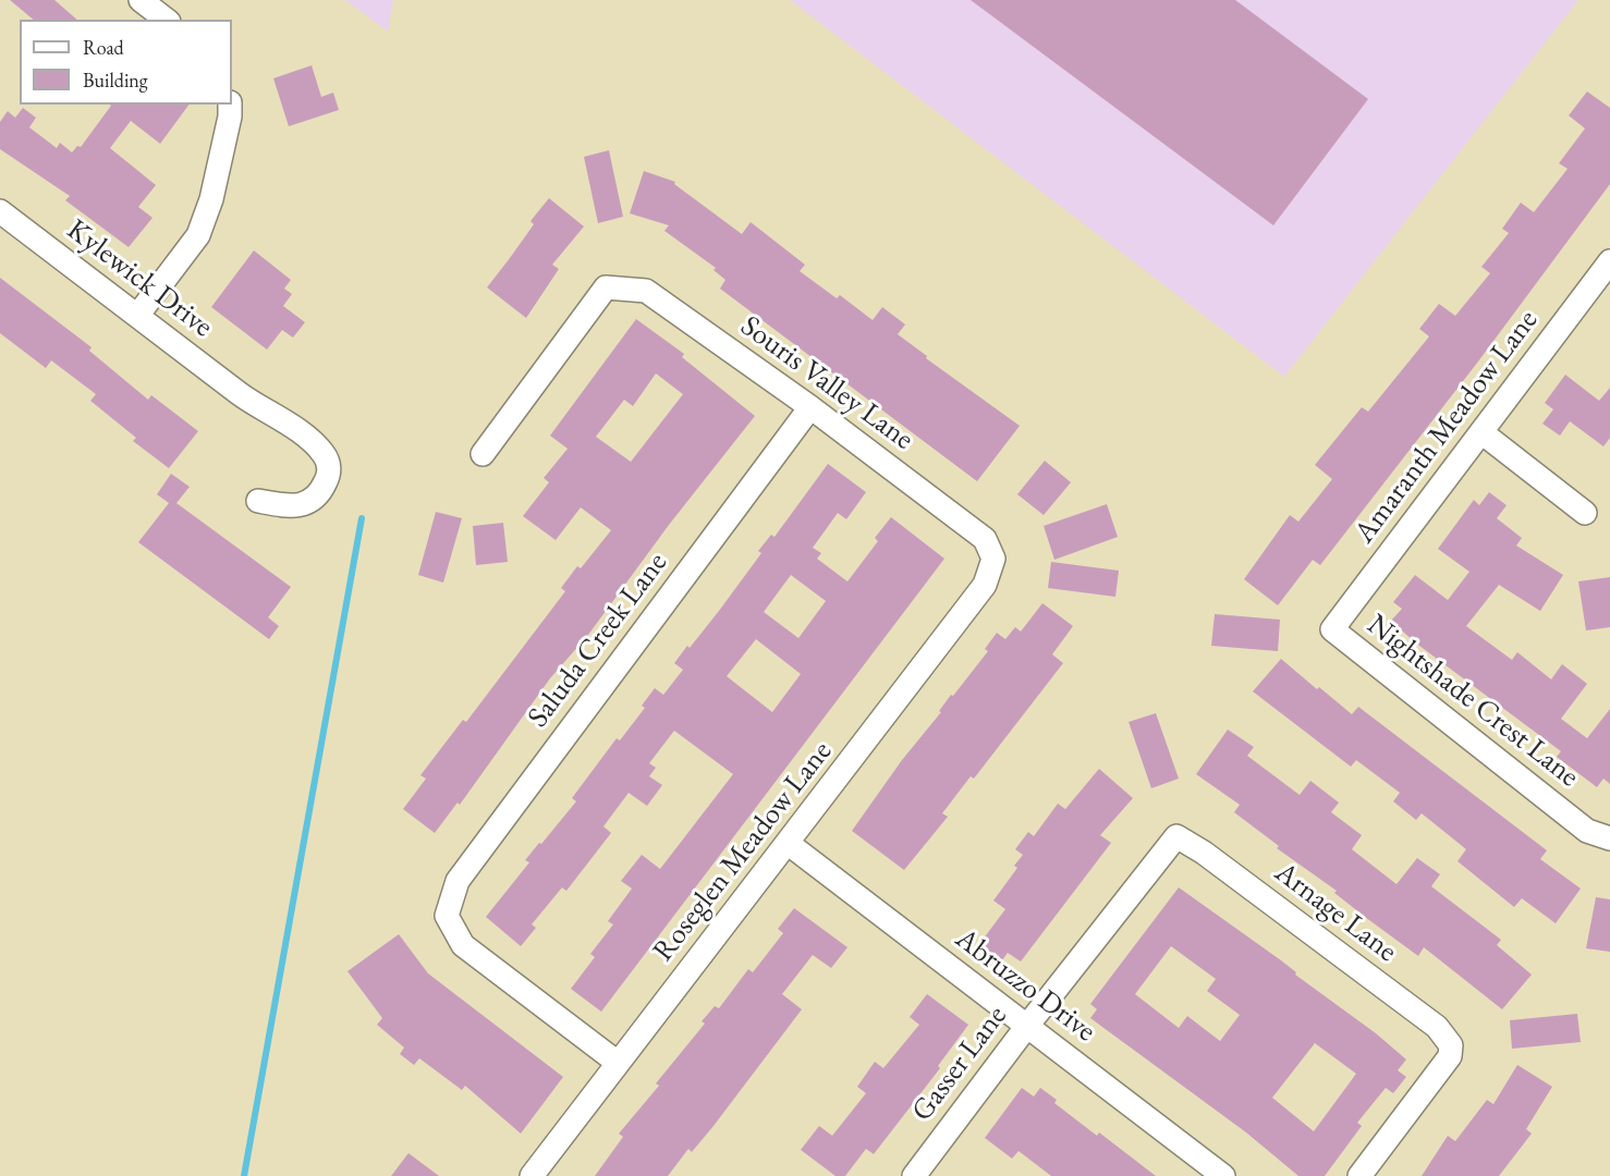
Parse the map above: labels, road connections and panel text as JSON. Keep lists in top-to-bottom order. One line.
{"streets":{"street":["Kylewick Drive","Souris Valley Lane","Amaranth Meadow Lane","Saluda Creek Lane","Nightshade Crest Lane","Roseglen Meadow Lane","Arnage Lane","Abruzzo Drive","Gasser Lane"]},"crossings":[["Souris Valley Lane","Saluda Creek Lane"],["Souris Valley Lane","Roseglen Meadow Lane"],["Amaranth Meadow Lane","Nightshade Crest Lane"],["Saluda Creek Lane","Roseglen Meadow Lane"],["Roseglen Meadow Lane","Abruzzo Drive"],["Arnage Lane","Gasser Lane"],["Abruzzo Drive","Gasser Lane"]],"legend":["Road","Building"]}
